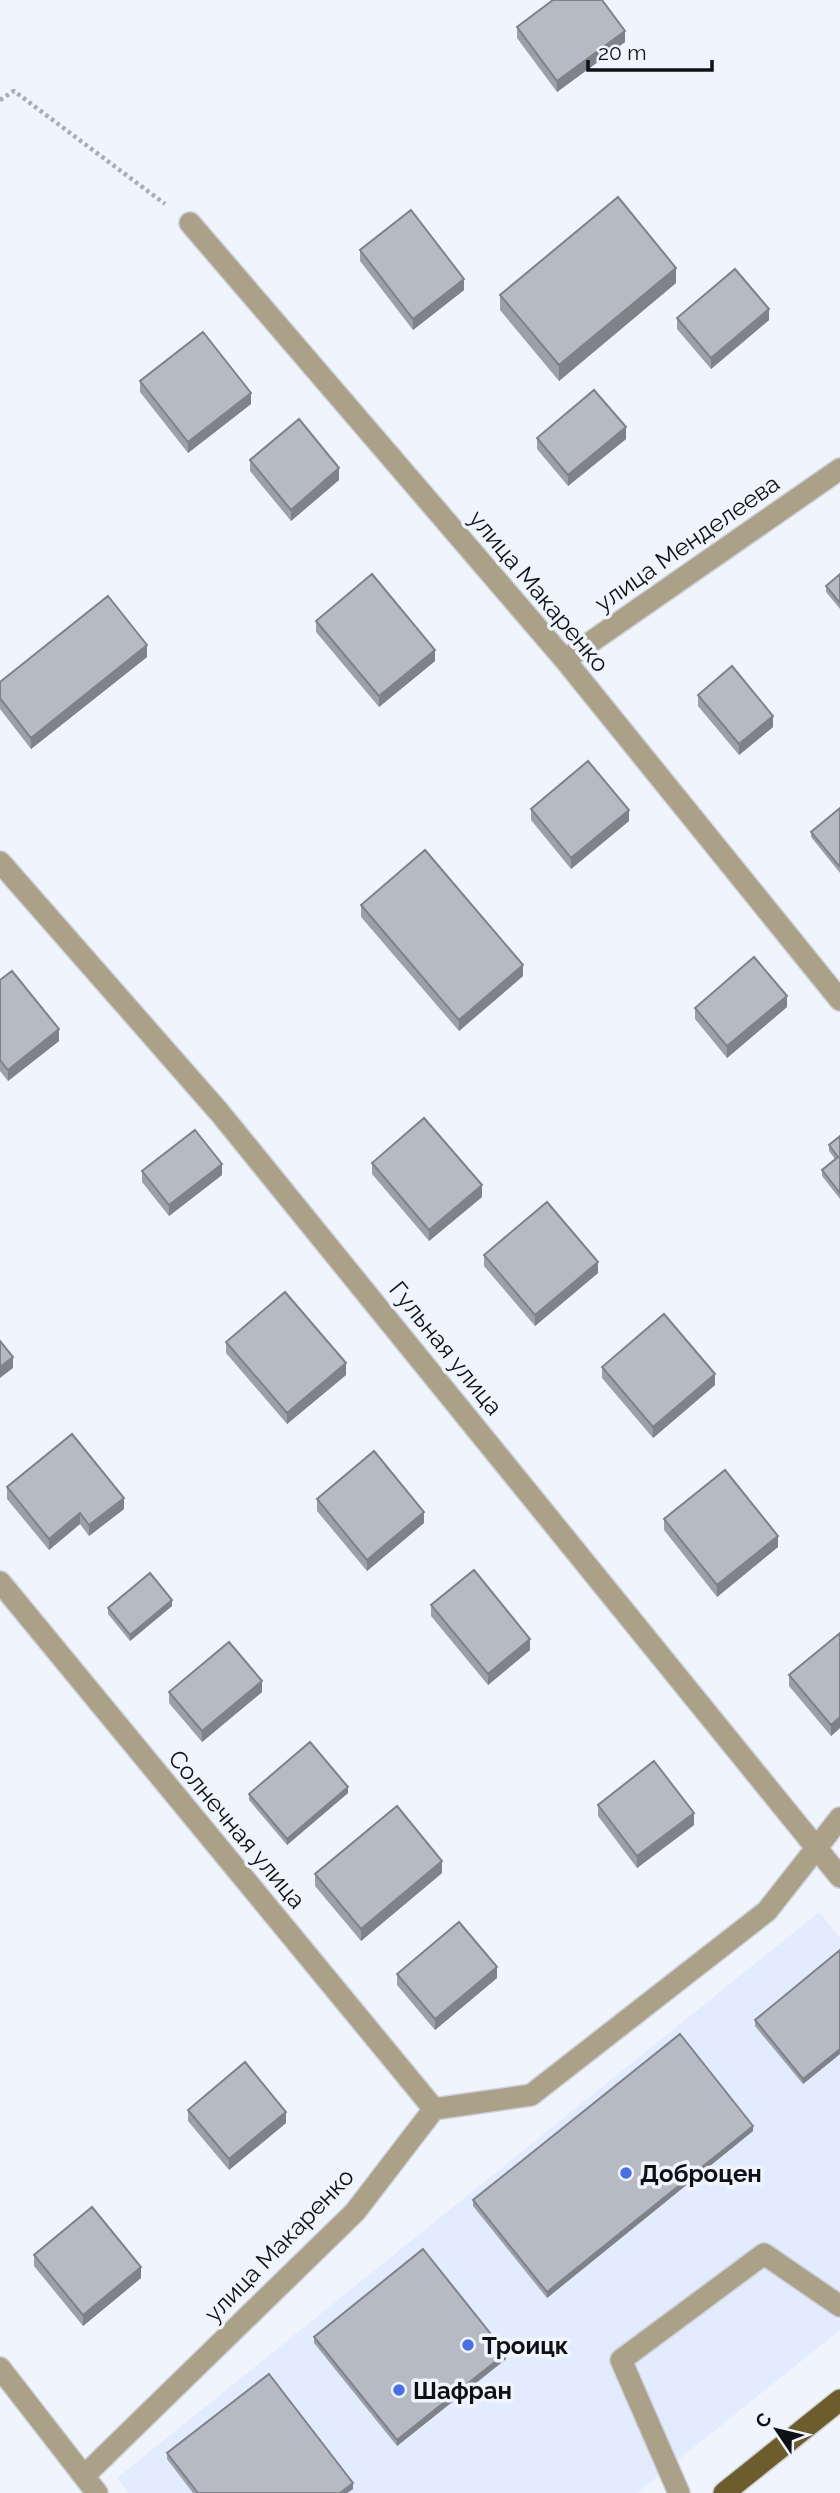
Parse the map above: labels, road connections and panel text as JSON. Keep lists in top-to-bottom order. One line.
{"streets":{"street":["улица Менделеева","улица Макаренко","Гульная улица","Солнечная улица"]},"crossings":[["улица Менделеева","улица Макаренко"],["улица Макаренко","Солнечная улица"]],"places":["Доброцен","Троицк","Шафран"],"scale_bar":"20 m","north":"top left"}
